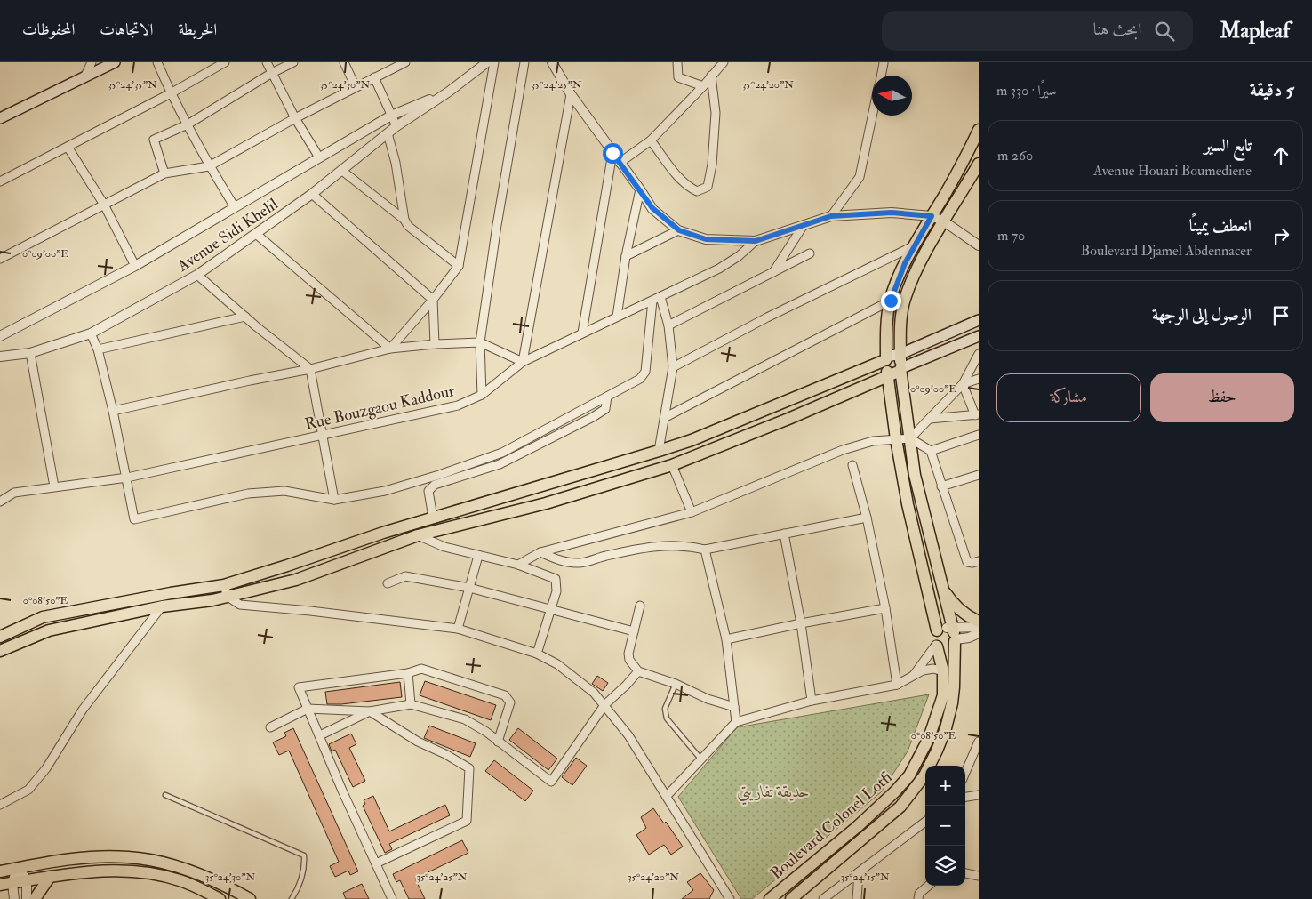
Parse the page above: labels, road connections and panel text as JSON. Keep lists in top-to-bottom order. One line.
{"streets":{"main road":["Boulevard Colonel Lotfi"],"street":["Avenue Sidi Khelil","Rue Bouzgaou Kaddour"]},"parks":["حديقة تفاريتي"],"north":"left","page":{"header":"Mapleaf","search":"ابحث هنا","nav":["الخريطة","الاتجاهات","المحفوظات"],"heading":["5 دقيقة","سيرًا · 330 m"],"list":[["تابع السير","Avenue Houari Boumediene","260 m"],["انعطف يمينًا","Boulevard Djamel Abdennacer","70 m"],"الوصول إلى الوجهة"],"buttons":["حفظ","مشاركة"],"map_buttons":["+","−"]},"coordinates":["35°24'35\"N","35°24'30\"N","35°24'25\"N","35°24'20\"N","0°09'00\"E","0°08'50\"E","35°24'15\"N"]}
